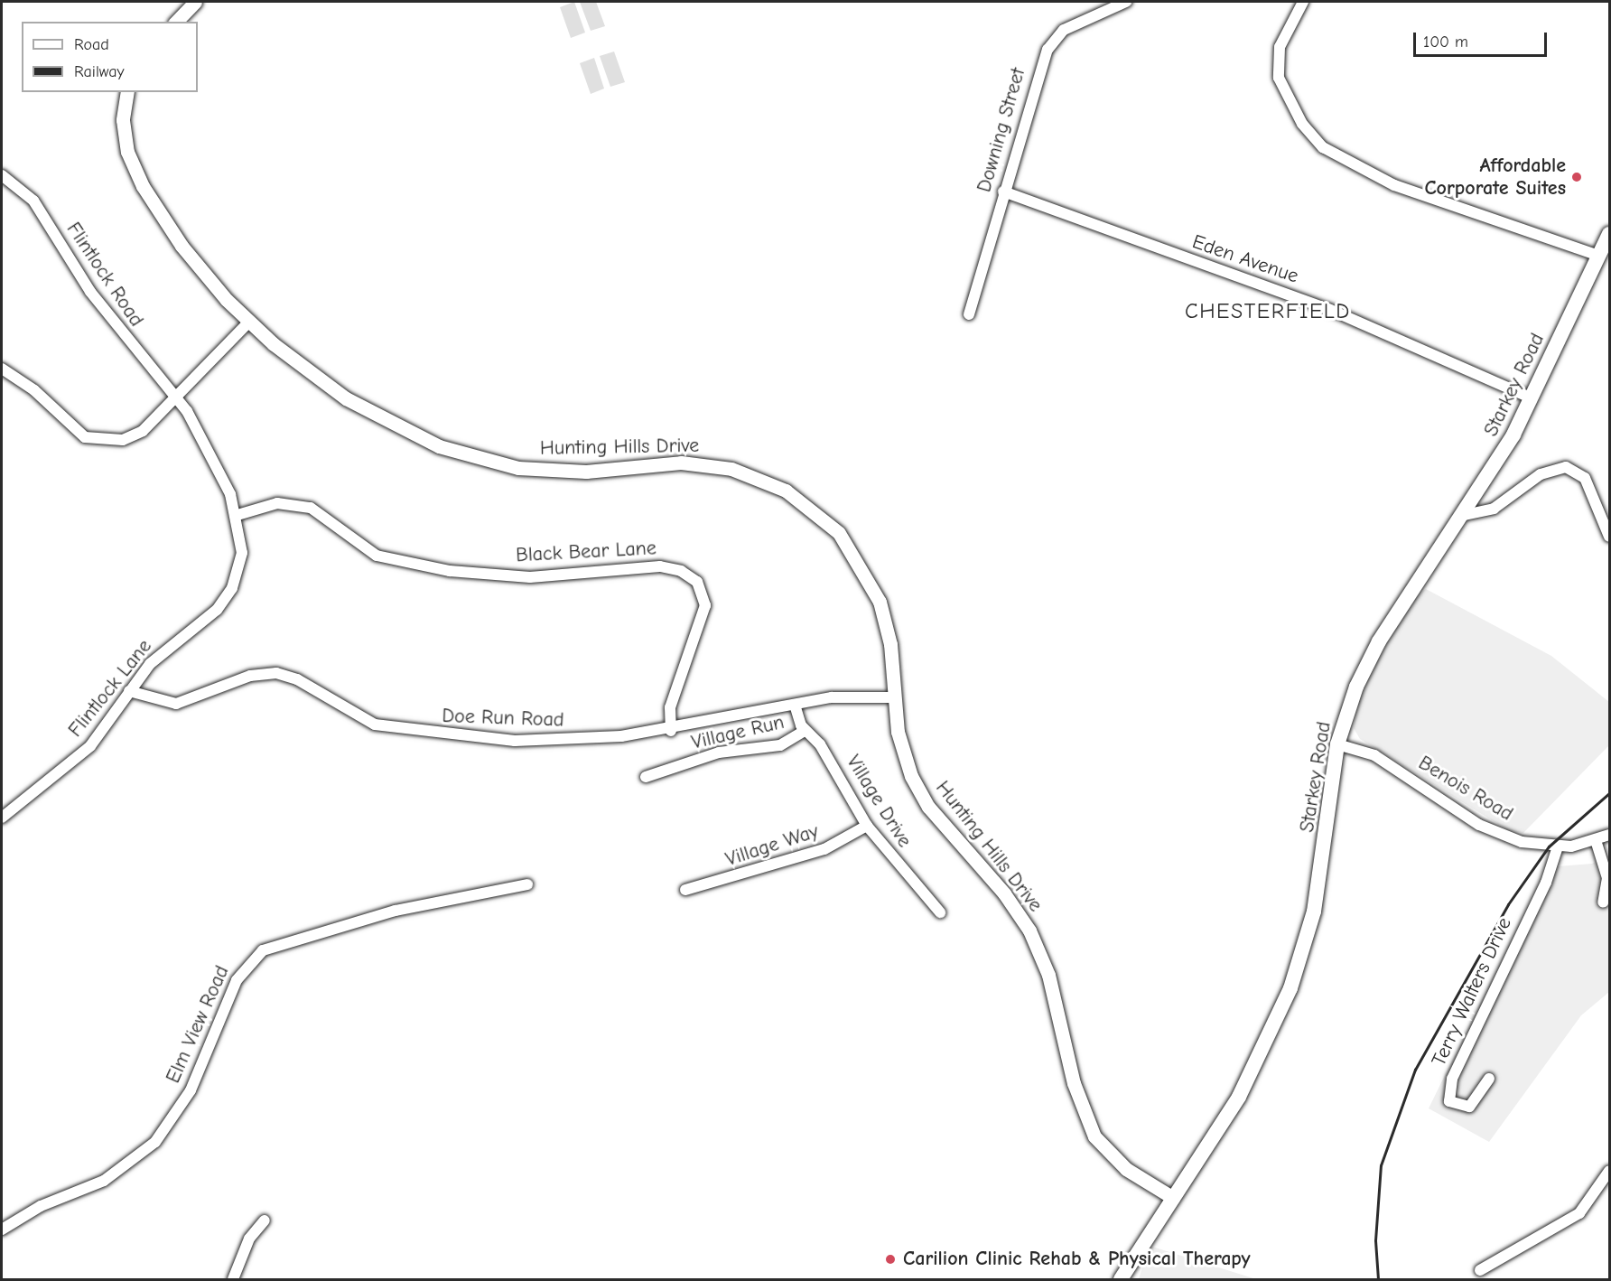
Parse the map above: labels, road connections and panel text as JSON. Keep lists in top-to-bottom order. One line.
{"streets":{"main road":["Starkey Road"],"street":["Downing Street","Eden Avenue","Flintlock Road","Hunting Hills Drive","Black Bear Lane","Flintlock Lane","Doe Run Road","Village Run","Benois Road","Village Drive","Village Way","Terry Walters Drive","Elm View Road"]},"crossings":[["Downing Street","Eden Avenue"],["Eden Avenue","Starkey Road"],["Flintlock Road","Flintlock Lane"],["Starkey Road","Hunting Hills Drive"],["Starkey Road","Benois Road"],["Hunting Hills Drive","Doe Run Road"],["Black Bear Lane","Flintlock Lane"],["Black Bear Lane","Doe Run Road"],["Flintlock Lane","Doe Run Road"],["Doe Run Road","Village Drive"],["Village Run","Village Drive"],["Benois Road","Terry Walters Drive"],["Village Drive","Village Way"]],"districts":["CHESTERFIELD"],"places":["Affordable Corporate Suites","Carilion Clinic Rehab & Physical Therapy"],"legend":["Road","Railway"],"scale_bar":"100 m"}
